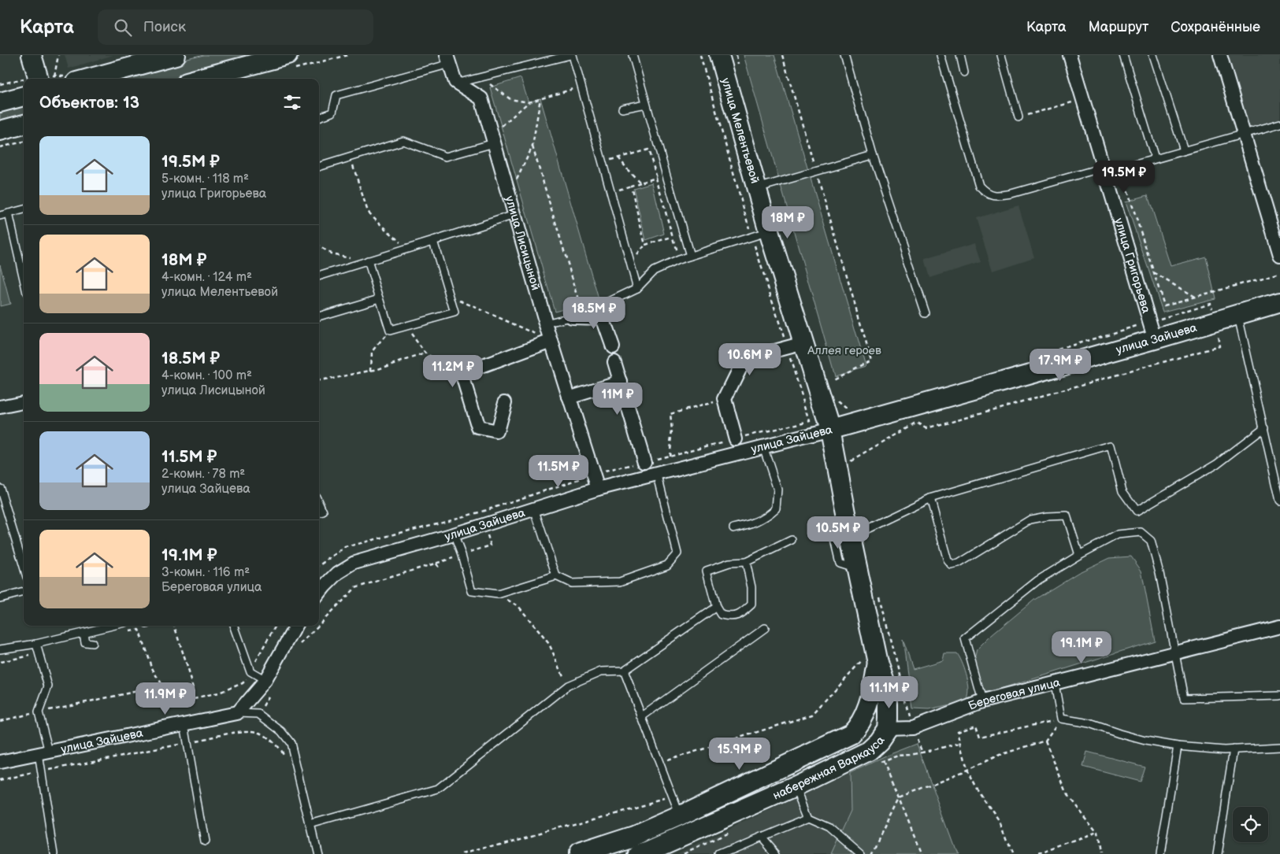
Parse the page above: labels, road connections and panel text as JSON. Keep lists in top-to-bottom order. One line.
{"streets":{"main road":["улица Мелентьевой","улица Зайцева","набережная Варкауса"],"street":["улица Лисицыной","улица Григорьева","Береговая улица"]},"crossings":[["улица Мелентьевой","улица Зайцева"],["улица Мелентьевой","набережная Варкауса"],["улица Лисицыной","улица Зайцева"],["улица Григорьева","улица Зайцева"],["Береговая улица","набережная Варкауса"]],"parks":["Аллея героев"],"page":{"header":"Карта","search":"Поиск","nav":["Карта","Маршрут","Сохранённые"],"heading":"Объектов: 13","list":[{"name":"19.5M ₽","note":"5-комн. · 118 m² · улица Григорьева"},{"name":"18M ₽","note":"4-комн. · 124 m² · улица Мелентьевой"},{"name":"18.5M ₽","note":"4-комн. · 100 m² · улица Лисицыной"},{"name":"11.5M ₽","note":"2-комн. · 78 m² · улица Зайцева"},{"name":"19.1M ₽","note":"3-комн. · 116 m² · Береговая улица"}],"price":["19.5M ₽","18M ₽","18.5M ₽","10.6M ₽","17.9M ₽","11.2M ₽","11M ₽","11.5M ₽","10.5M ₽","19.1M ₽","11.1M ₽","11.9M ₽","15.9M ₽"]}}
